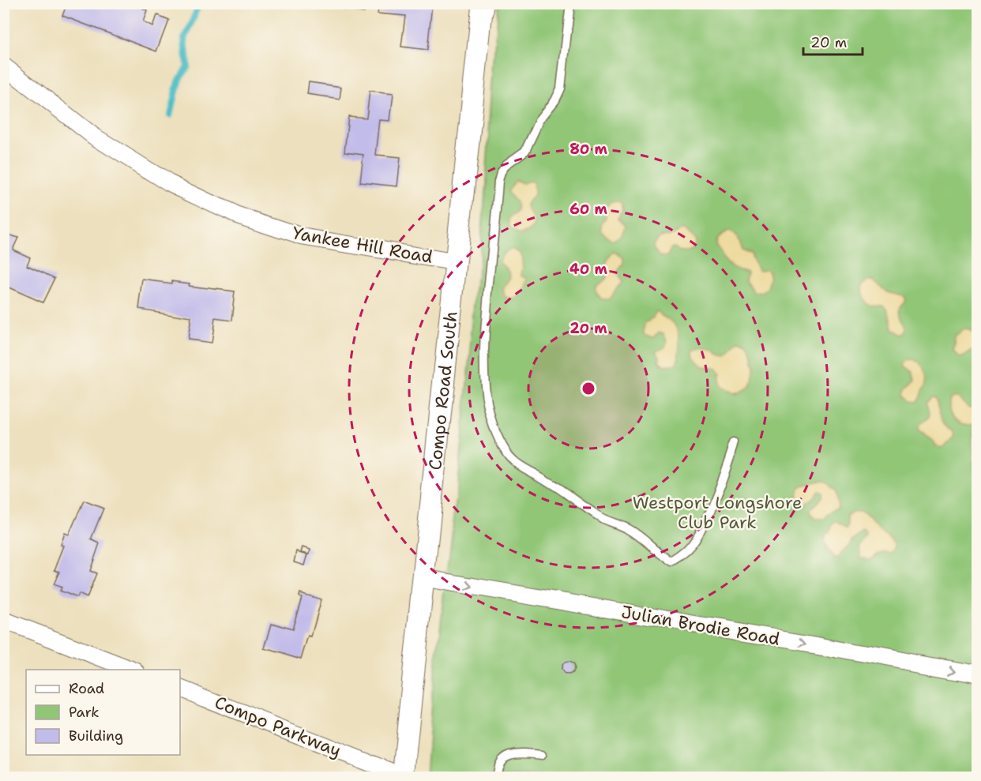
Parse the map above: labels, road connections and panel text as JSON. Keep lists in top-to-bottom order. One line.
{"streets":{"street":["Yankee Hill Road","Compo Road South","Julian Brodie Road","Compo Parkway"]},"crossings":[["Yankee Hill Road","Compo Road South"],["Compo Road South","Julian Brodie Road"],["Compo Road South","Compo Parkway"]],"one_way":["Julian Brodie Road"],"parks":["Westport Longshore Club Park"],"legend":["Road","Park","Building"],"scale_bar":"20 m","rings":["80 m","60 m","40 m","20 m"]}
